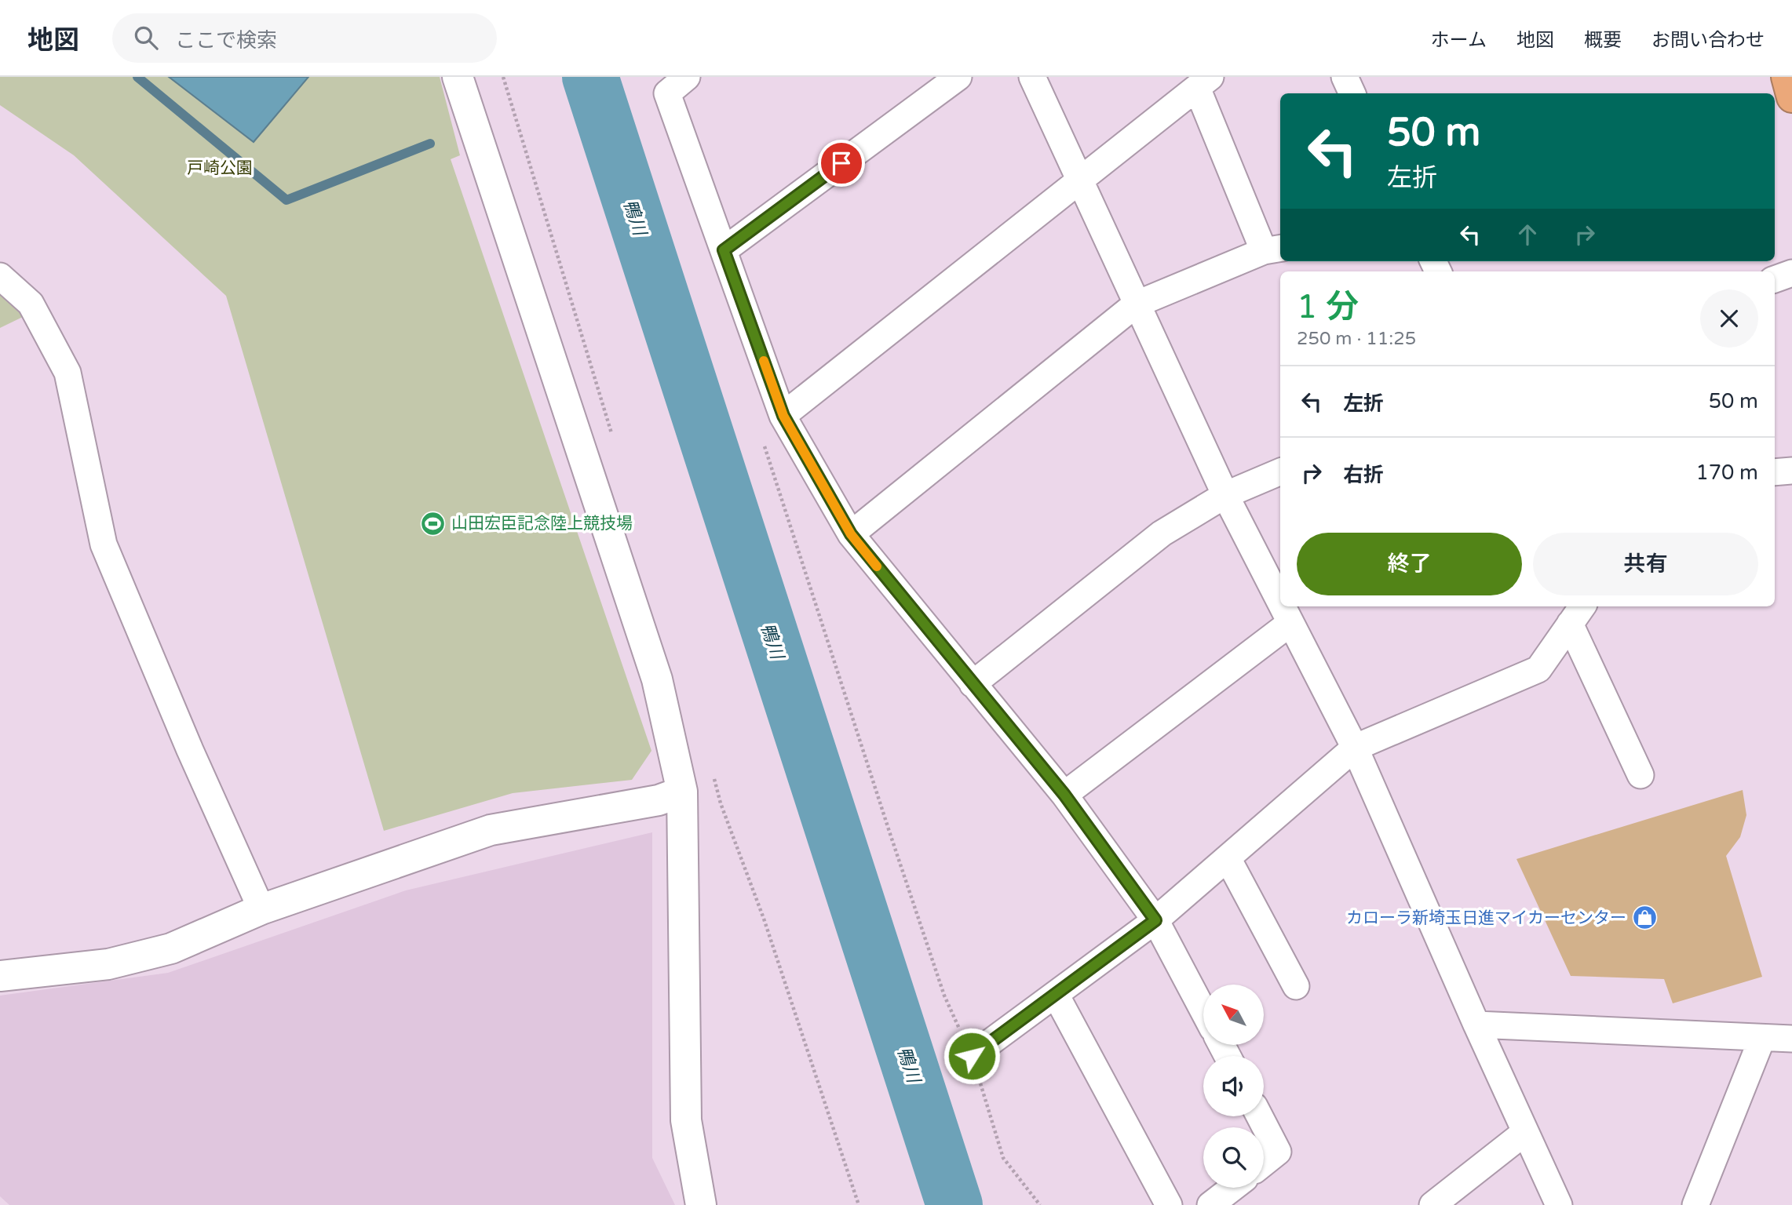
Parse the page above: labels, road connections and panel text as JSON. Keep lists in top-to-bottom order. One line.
{"water":["鴨川"],"parks":["戸崎公園"],"places":{"sports":["山田宏臣記念陸上競技場"],"shop":["カローラ新埼玉日進マイカーセンター"]},"north":"top left","page":{"header":"地図","search":"ここで検索","nav":["ホーム","地図","概要","お問い合わせ"],"turn":["50 m","左折"],"heading":["1 分","250 m · 11:25"],"list":[{"name":"左折","value":"50 m"},{"name":"右折","value":"170 m"}],"buttons":["終了","共有"]}}
